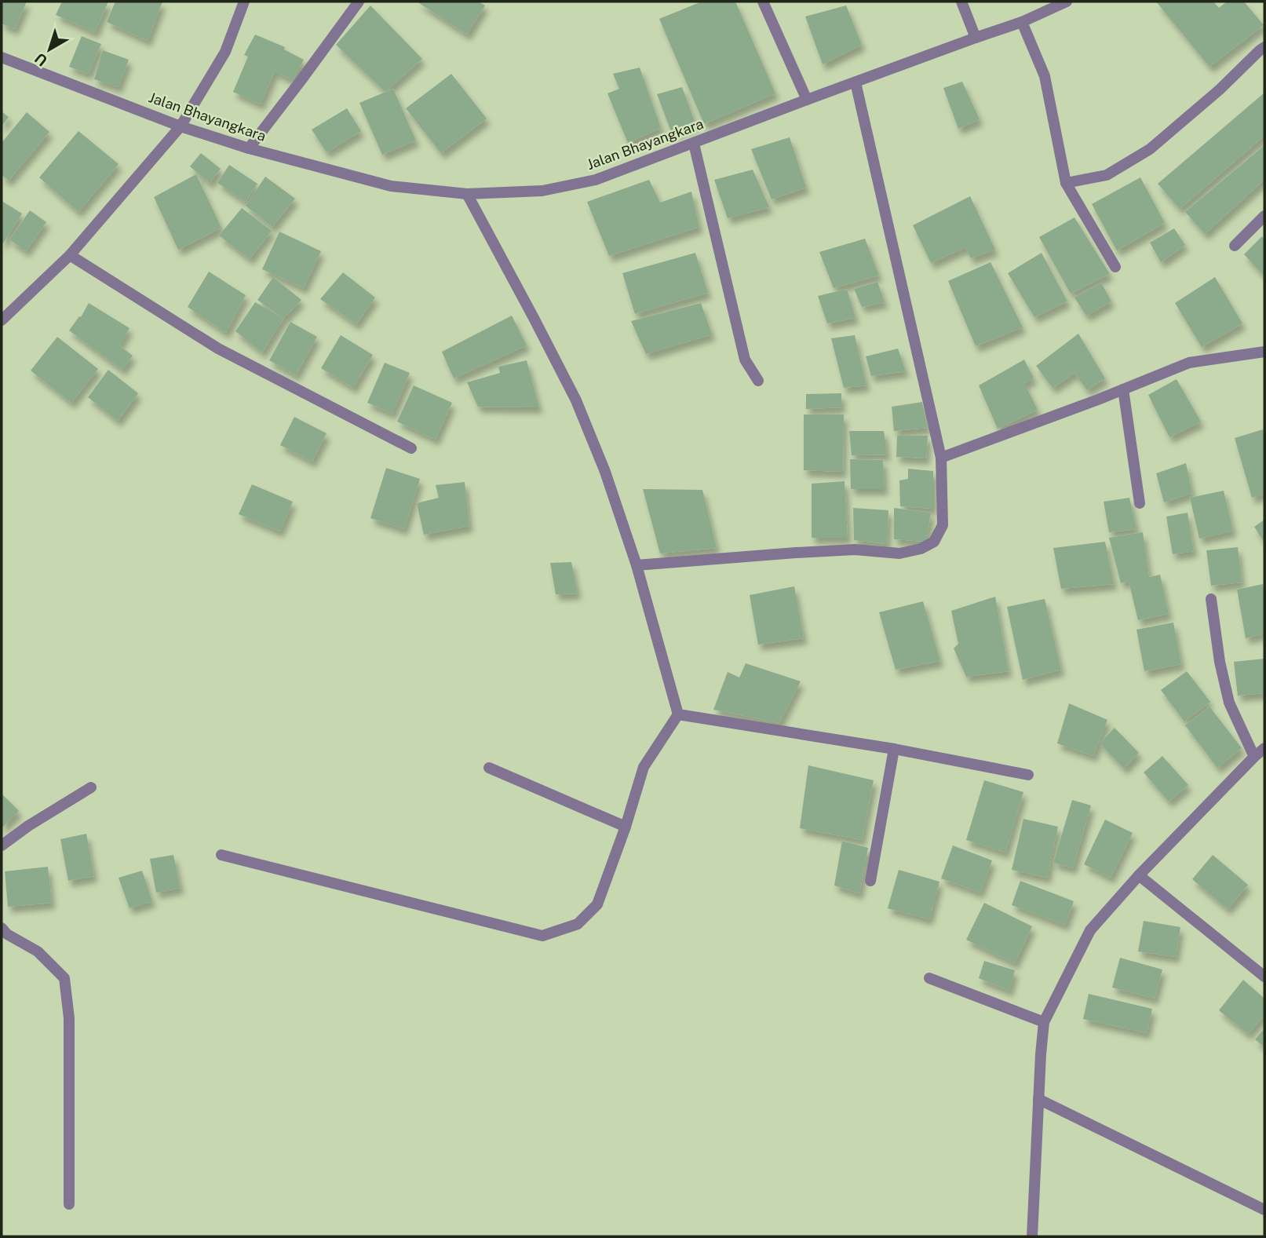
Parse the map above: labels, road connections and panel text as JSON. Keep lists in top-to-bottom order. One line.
{"streets":{"street":["Jalan Bhayangkara"]},"north":"bottom left"}
